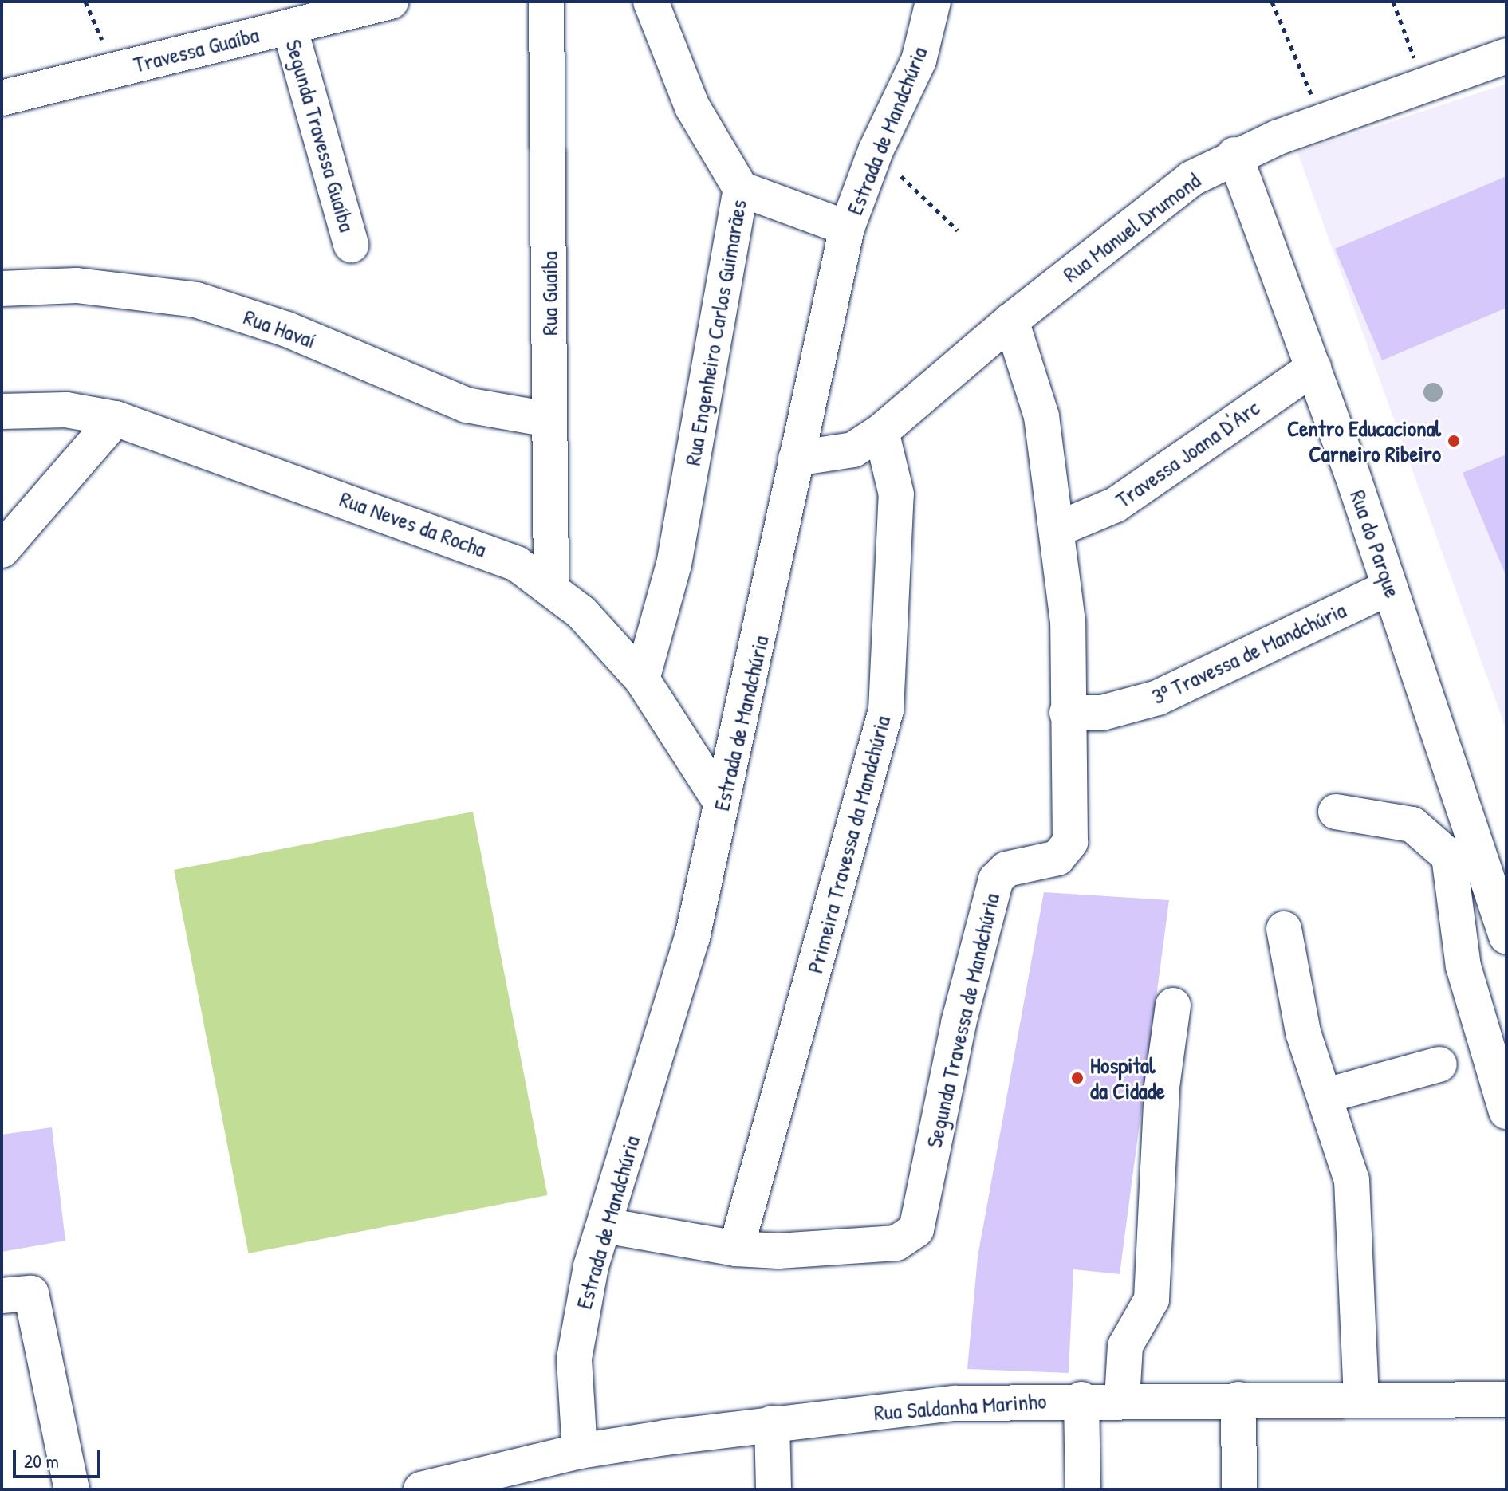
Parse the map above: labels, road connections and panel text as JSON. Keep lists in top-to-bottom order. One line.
{"streets":{"street":["Travessa Guaíba","Estrada de Mandchúria","Segunda Travessa Guaíba","Rua Manuel Drumond","Rua Guaíba","Rua Havaí","Rua Engenheiro Carlos Guimarães","Travessa Joana D'Arc","Rua Neves da Rocha","Rua do Parque","3ª Travessa de Mandchúria","Primeira Travessa da Mandchúria","Segunda Travessa de Mandchúria","Rua Saldanha Marinho"]},"crossings":[["Travessa Guaíba","Segunda Travessa Guaíba"],["Estrada de Mandchúria","Rua Manuel Drumond"],["Estrada de Mandchúria","Rua Neves da Rocha"],["Estrada de Mandchúria","Segunda Travessa de Mandchúria"],["Estrada de Mandchúria","Rua Saldanha Marinho"],["Rua Manuel Drumond","Rua do Parque"],["Rua Manuel Drumond","Primeira Travessa da Mandchúria"],["Rua Manuel Drumond","Segunda Travessa de Mandchúria"],["Rua Guaíba","Rua Havaí"],["Rua Guaíba","Rua Neves da Rocha"],["Rua Engenheiro Carlos Guimarães","Rua Neves da Rocha"],["Travessa Joana D'Arc","Rua do Parque"],["Travessa Joana D'Arc","Segunda Travessa de Mandchúria"],["Rua do Parque","3ª Travessa de Mandchúria"],["3ª Travessa de Mandchúria","Segunda Travessa de Mandchúria"],["Primeira Travessa da Mandchúria","Segunda Travessa de Mandchúria"]],"places":["Centro Educacional Carneiro Ribeiro","Hospital da Cidade"],"scale_bar":"20 m"}
